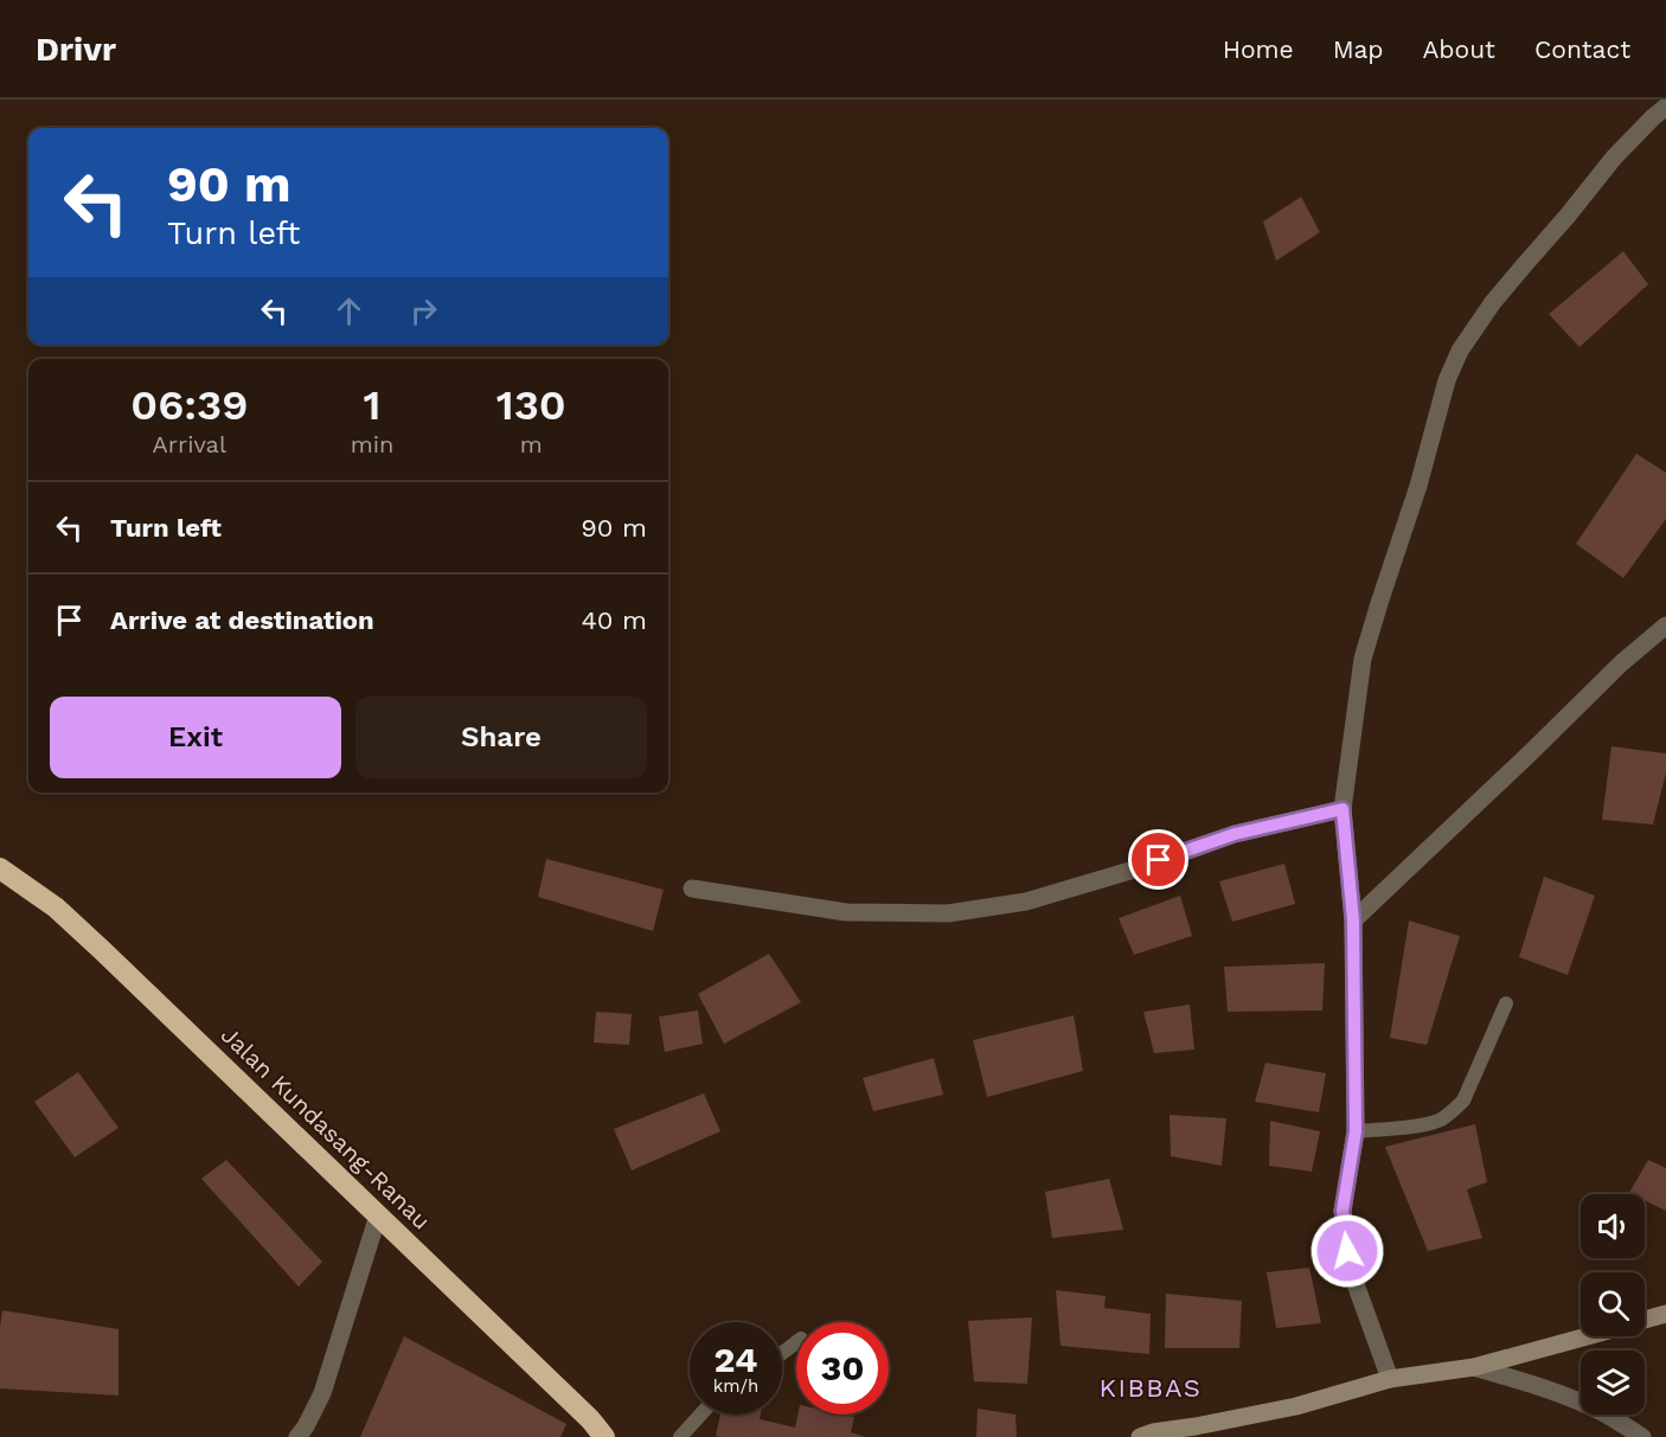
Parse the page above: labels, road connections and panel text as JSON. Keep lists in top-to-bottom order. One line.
{"streets":{"highway":["Jalan Kundasang-Ranau"]},"districts":["KIBBAS"],"page":{"header":"Drivr","nav":["Home","Map","About","Contact"],"turn":["90 m","Turn left"],"eta":["06:39","Arrival","1","min","130","m"],"list":[{"name":"Turn left","value":"90 m"},{"name":"Arrive at destination","value":"40 m"}],"buttons":["Exit","Share"],"speed":"24 km/h","limit":"30"}}
